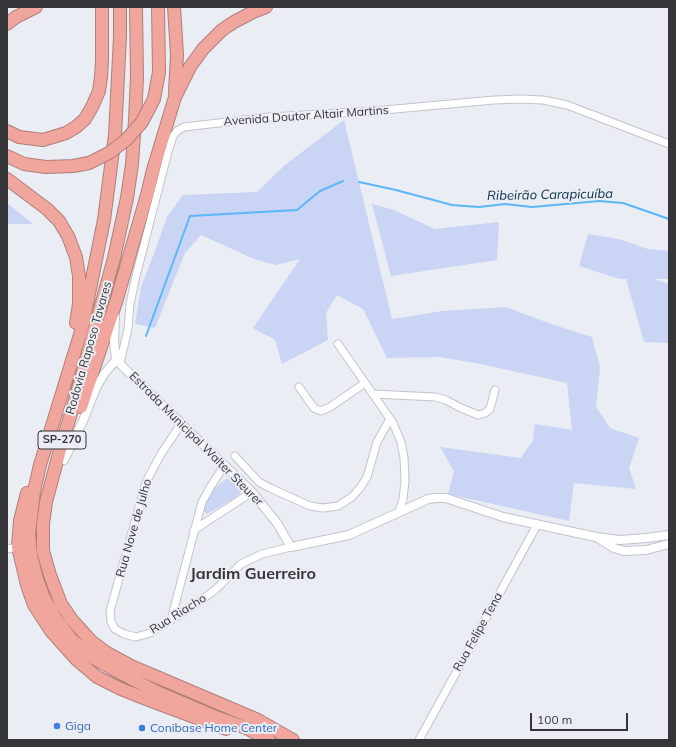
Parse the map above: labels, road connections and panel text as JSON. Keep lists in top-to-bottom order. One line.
{"streets":{"highway":["Rodovia Raposo Tavares","SP-270"],"street":["Avenida Doutor Altair Martins","Estrada Municipal Walter Steurer","Rua Nove de Julho","Rua Riacho","Rua Felipe Tena"]},"crossings":[["Avenida Doutor Altair Martins","Estrada Municipal Walter Steurer"],["Estrada Municipal Walter Steurer","Rua Nove de Julho"],["Estrada Municipal Walter Steurer","Rua Riacho"],["Rua Nove de Julho","Rua Riacho"]],"districts":["Jardim Guerreiro"],"water":["Ribeirão Carapicuíba"],"places":["Giga","Conibase Home Center"],"scale_bar":"100 m"}
